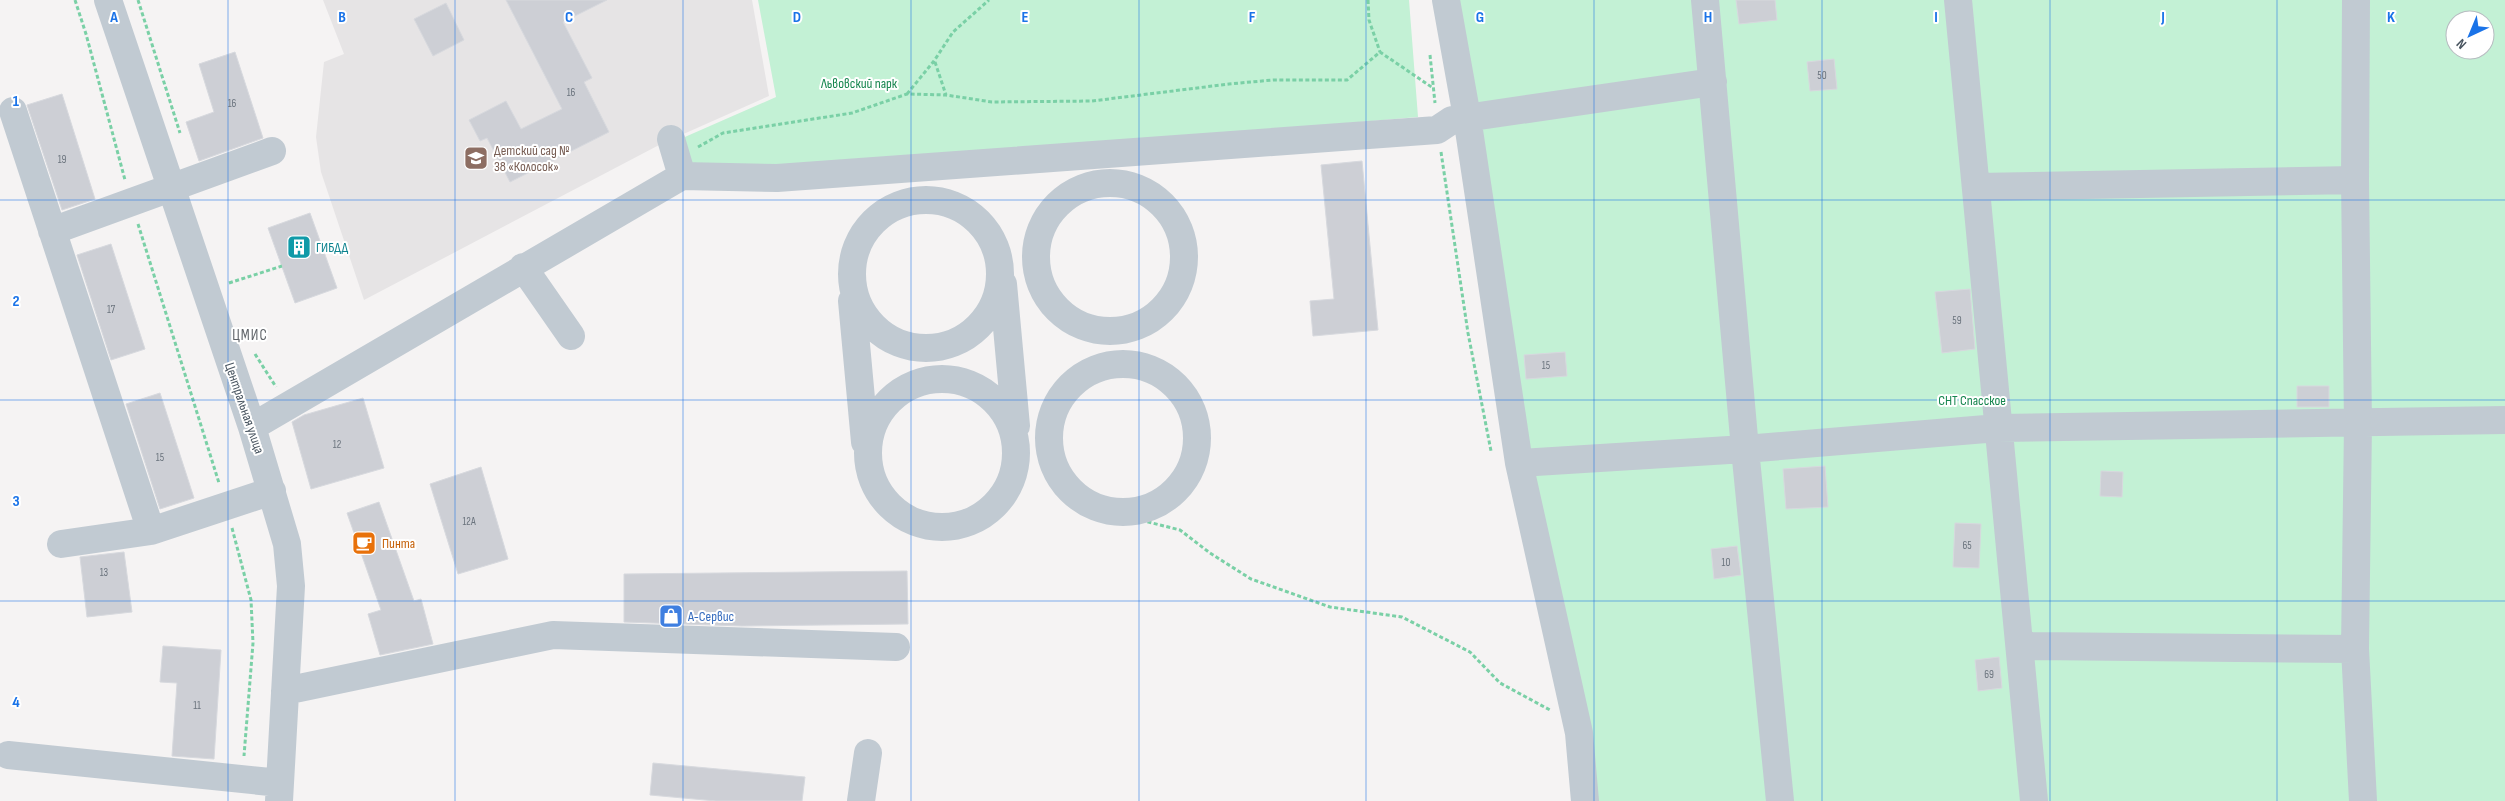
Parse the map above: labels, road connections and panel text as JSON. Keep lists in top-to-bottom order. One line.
{"streets":{"street":["Центральная улица"]},"districts":["ЦМИС"],"parks":["Львовский парк","СНТ Спасское"],"places":{"school or university":["Детский сад № 38 «Колосок»"],"building":["ГИБДД"],"cafe":["Пинта"],"shop":["A-Сервис"]},"house_numbers":["50","16","16","19","17","59","15","12","15","12А","65","10","13","69","11"],"north":"bottom left","grid":{"columns":["A","B","C","D","E","F","G","H","I","J","K"],"rows":["1","2","3","4"]}}
